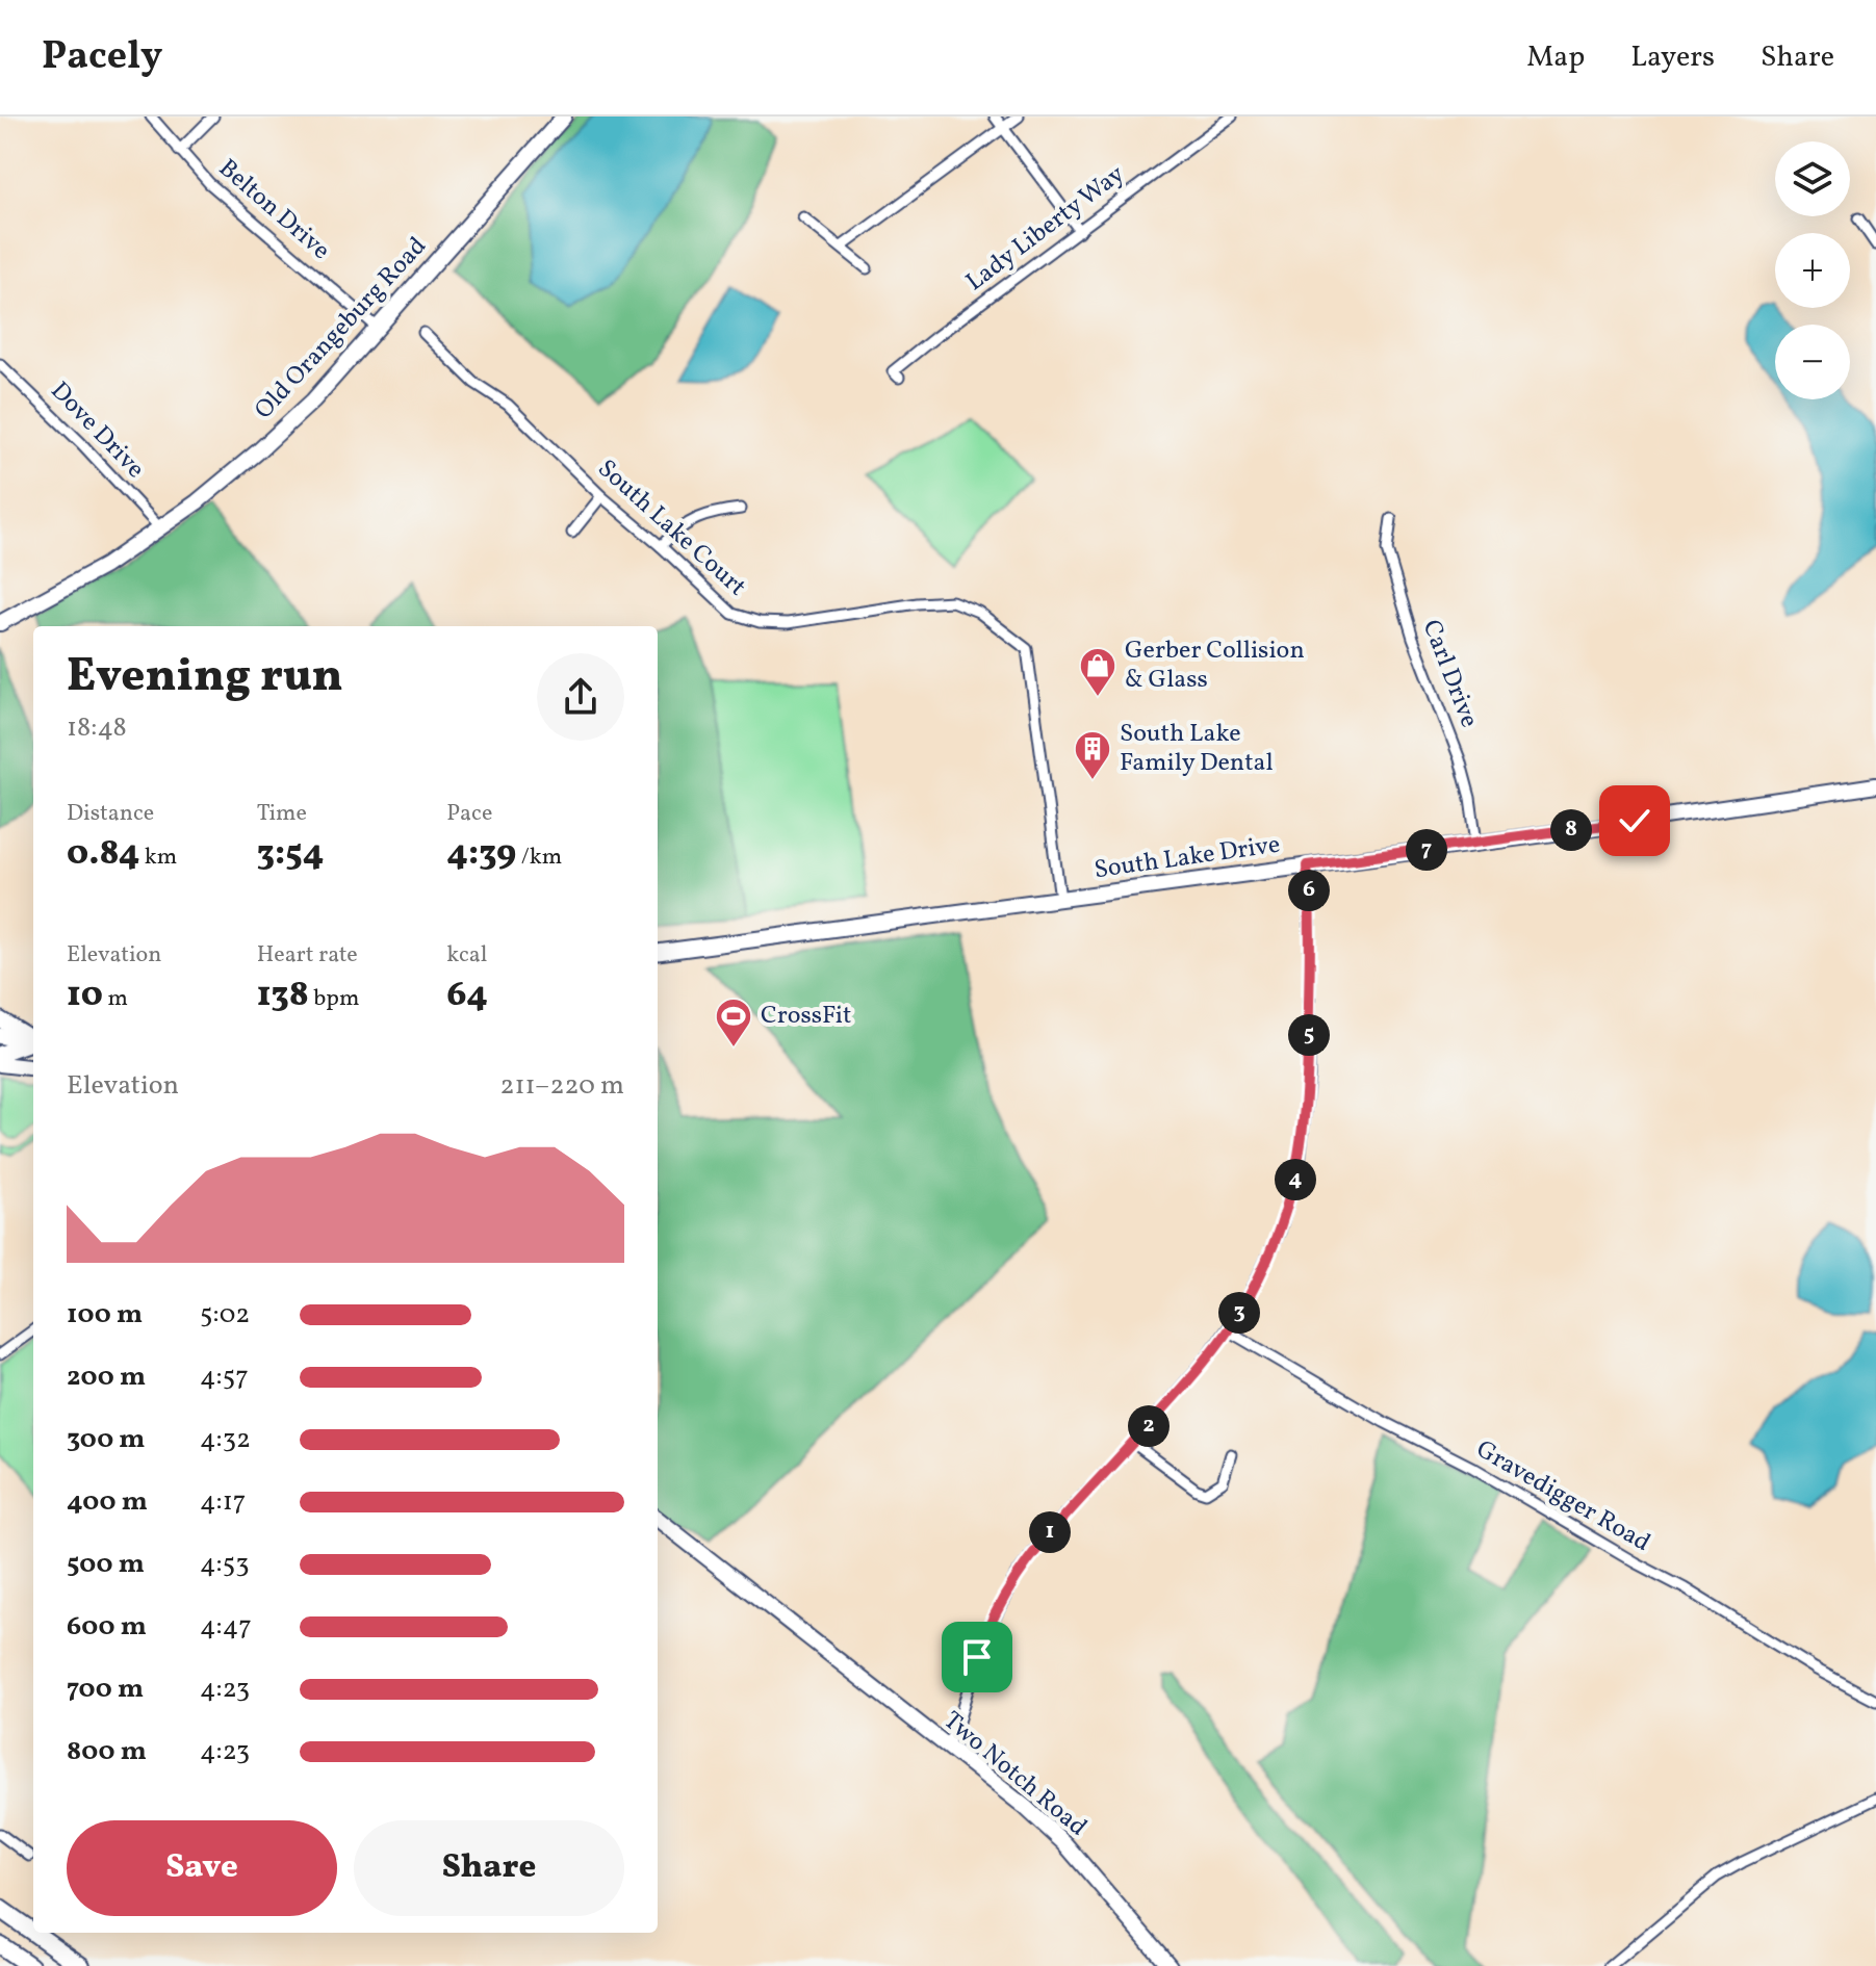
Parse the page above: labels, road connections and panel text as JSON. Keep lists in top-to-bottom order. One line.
{"streets":{"street":["Belton Drive","Lady Liberty Way","Old Orangeburg Road","Dove Drive","South Lake Court","Carl Drive","South Lake Drive","Gravedigger Road","Two Notch Road"]},"crossings":[["Belton Drive","Old Orangeburg Road"],["Old Orangeburg Road","Dove Drive"],["South Lake Court","South Lake Drive"],["Carl Drive","South Lake Drive"]],"places":{"shop":["Gerber Collision & Glass"],"building":["South Lake Family Dental"],"sports":["CrossFit"]},"page":{"header":"Pacely","nav":["Map","Layers","Share"],"map_buttons":["+","−"],"heading":["Evening run","18:48"],"stats":[["Distance","0.84 km"],["Time","3:54"],["Pace","4:39 /km"],["Elevation","10 m"],["Heart rate","138 bpm"],["kcal","64"]],"pins":["8","7","6","5","4","3","2","1"],"chart":["Elevation","211–220 m"],"list":[{"name":"100 m","note":"5:02"},{"name":"200 m","note":"4:57"},{"name":"300 m","note":"4:32"},{"name":"400 m","note":"4:17"},{"name":"500 m","note":"4:53"},{"name":"600 m","note":"4:47"},{"name":"700 m","note":"4:23"},{"name":"800 m","note":"4:23"}],"buttons":["Save","Share"]}}
